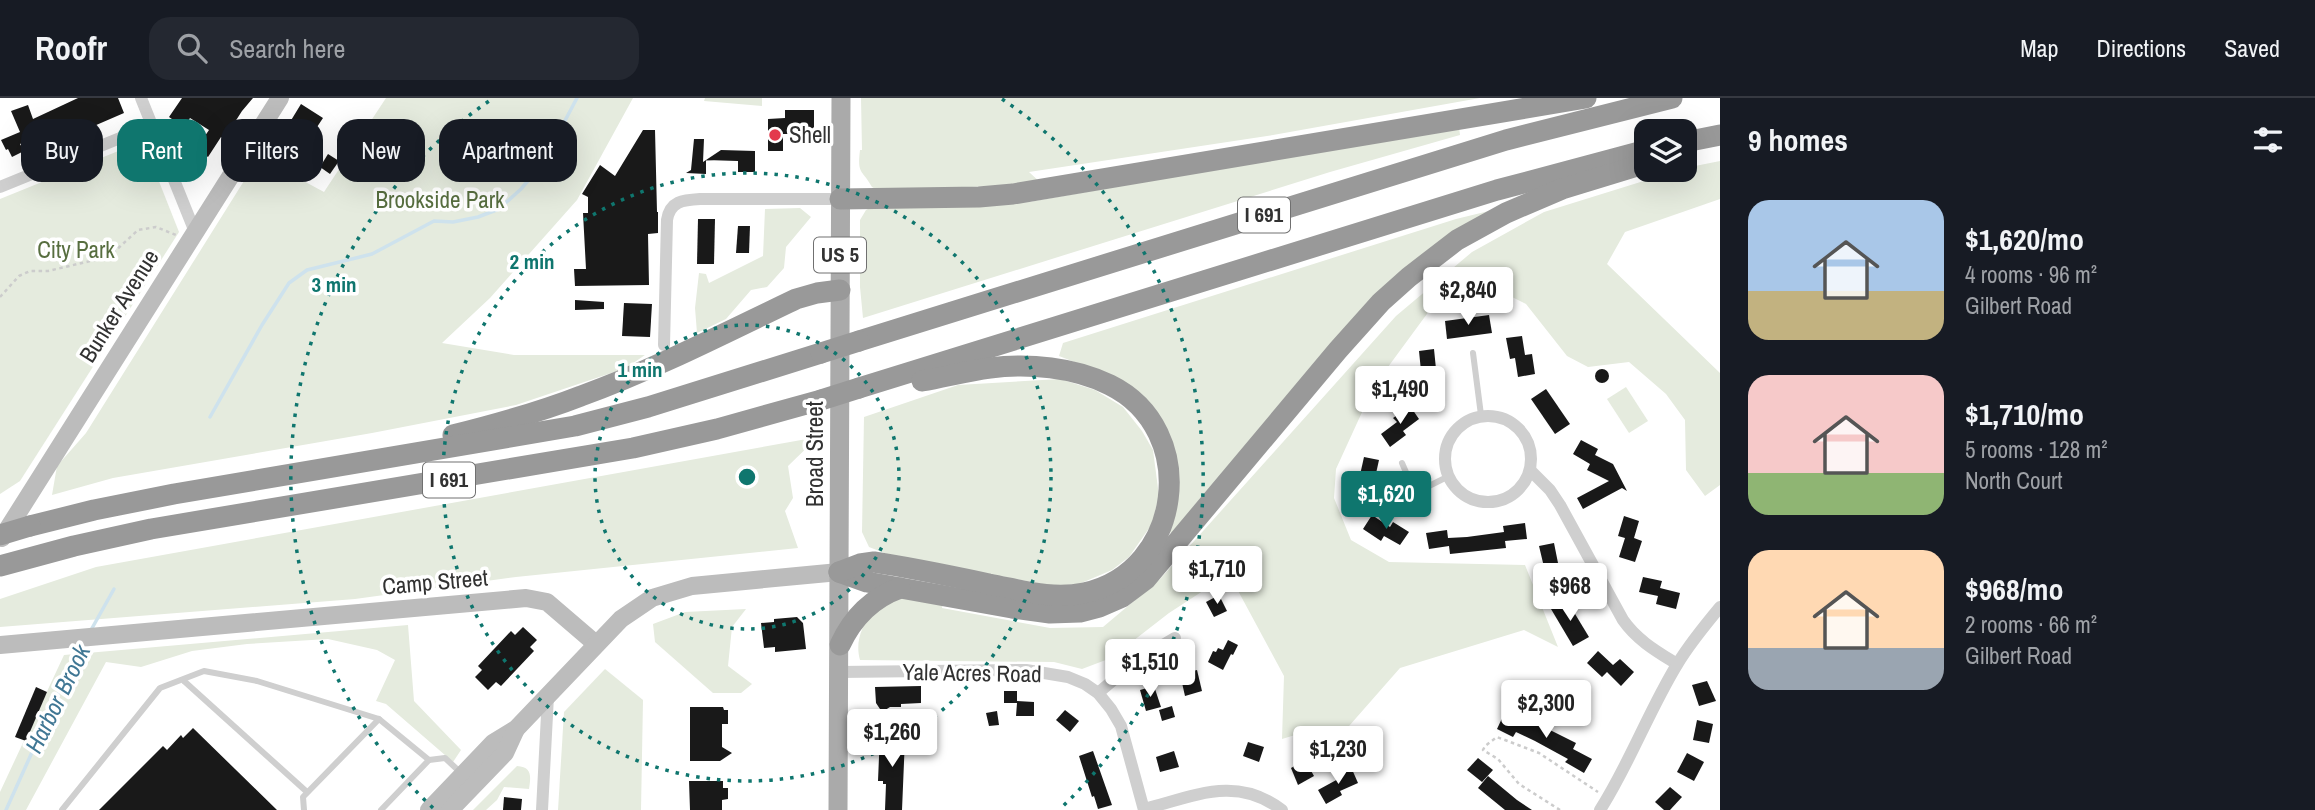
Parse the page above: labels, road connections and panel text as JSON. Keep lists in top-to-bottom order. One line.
{"streets":{"highway":["I 691"],"main road":["US 5","Broad Street"],"street":["Bunker Avenue","Camp Street","Yale Acres Road"]},"crossings":[["Broad Street","Yale Acres Road"]],"water":["Harbor Brook"],"parks":["Brookside Park","City Park"],"places":["Shell"],"page":{"header":"Roofr","search":"Search here","nav":["Map","Directions","Saved"],"heading":"9 homes","chip":["Buy","Rent","Filters","New","Apartment"],"list":[{"name":"$1,620/mo","note":"4 rooms · 96 m² · Gilbert Road"},{"name":"$1,710/mo","note":"5 rooms · 128 m² · North Court"},{"name":"$968/mo","note":"2 rooms · 66 m² · Gilbert Road"}],"price":["$2,840","$1,490","$1,620","$1,710","$968","$1,510","$2,300","$1,260","$1,230"]},"rings":["2 min","3 min","1 min"]}
